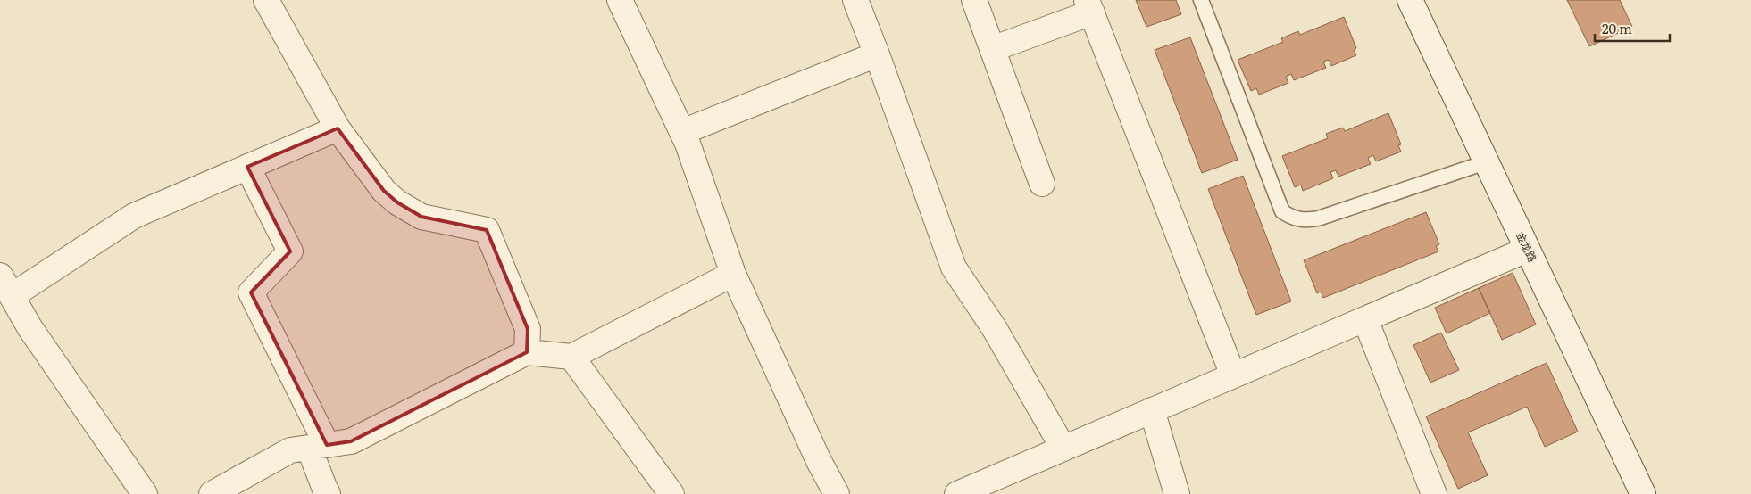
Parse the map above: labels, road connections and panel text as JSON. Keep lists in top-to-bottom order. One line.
{"streets":{"street":["金龙路"]},"scale_bar":"20 m"}
